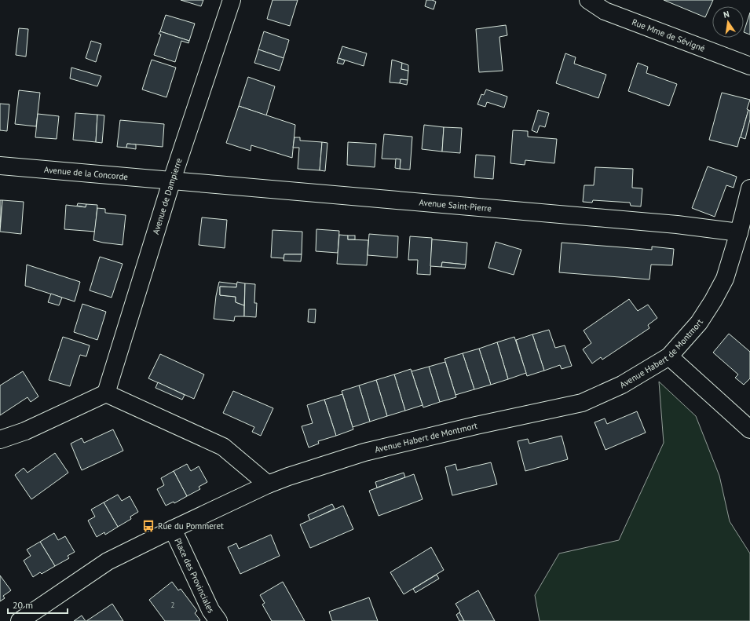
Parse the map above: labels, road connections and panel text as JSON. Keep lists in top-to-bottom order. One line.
{"streets":{"street":["Rue Mme de Sévigné","Avenue de la Concorde","Avenue de Dampierre","Avenue Saint-Pierre","Avenue Habert de Montmort","Place des Provinciales"]},"crossings":[["Avenue de la Concorde","Avenue de Dampierre"],["Avenue de la Concorde","Avenue Saint-Pierre"],["Avenue de Dampierre","Avenue Saint-Pierre"],["Avenue Saint-Pierre","Avenue Habert de Montmort"],["Avenue Habert de Montmort","Place des Provinciales"]],"places":{"bus stop":["Rue du Pommeret"]},"house_numbers":["2"],"scale_bar":"20 m","north":"top"}
